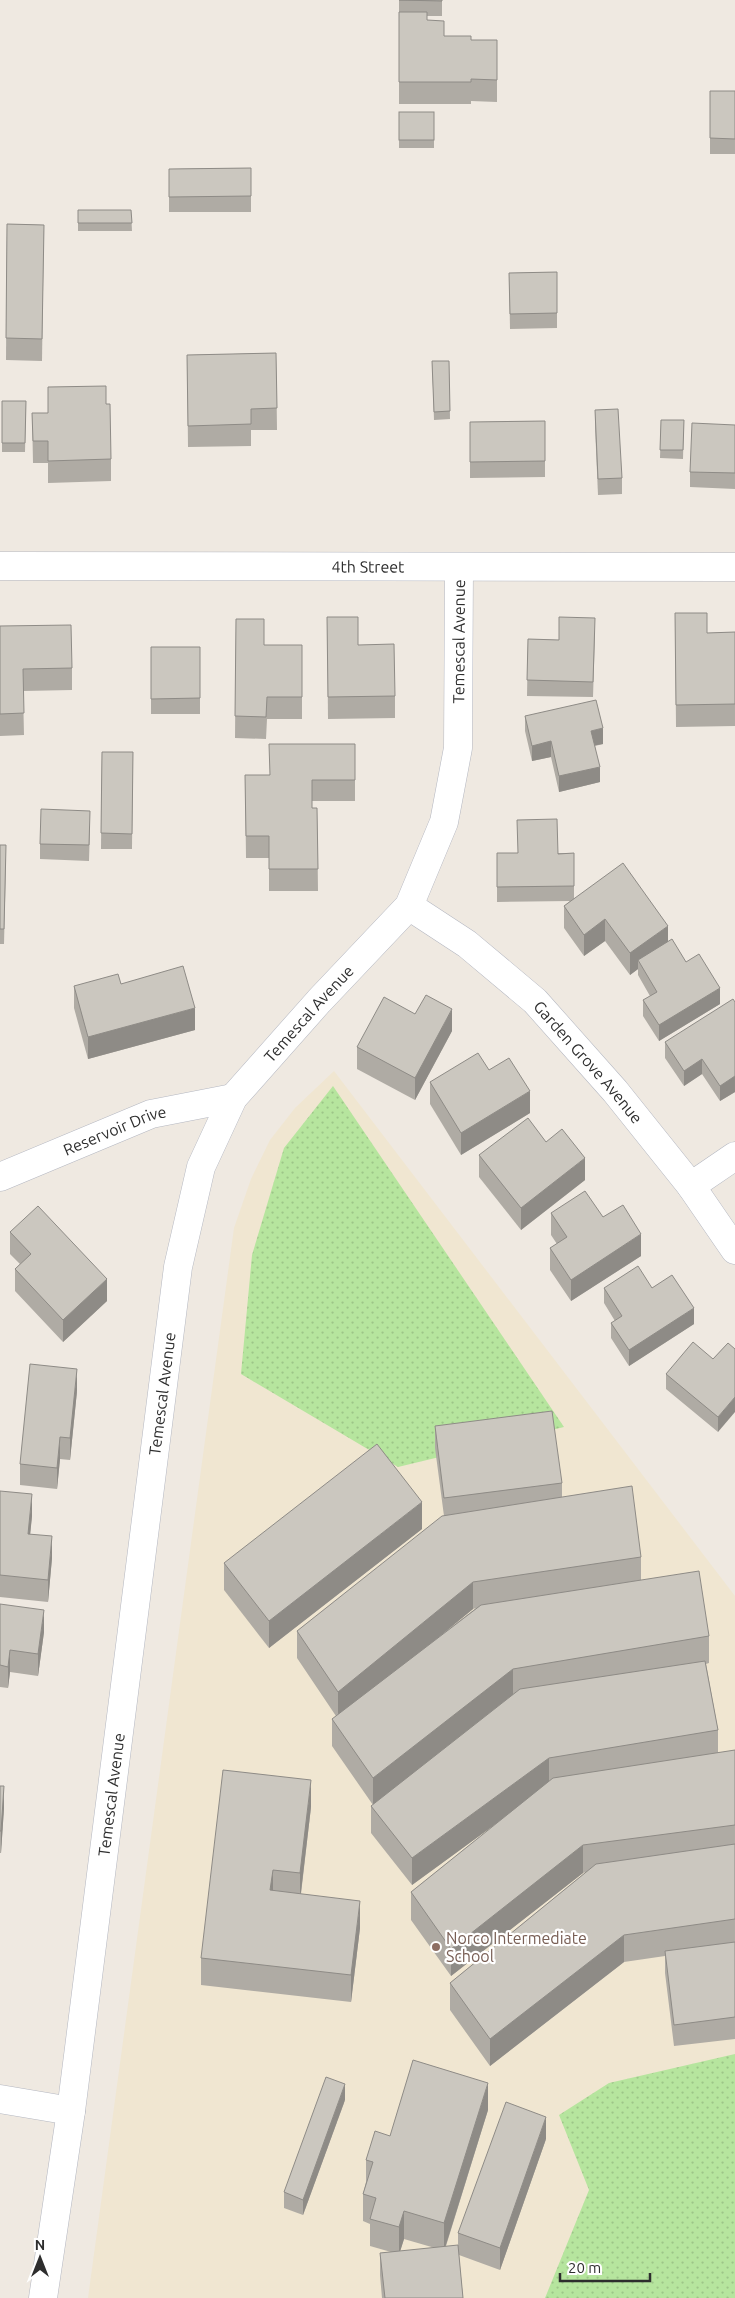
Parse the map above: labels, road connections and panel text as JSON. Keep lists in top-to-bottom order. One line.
{"streets":{"street":["4th Street","Temescal Avenue","Garden Grove Avenue","Reservoir Drive"]},"crossings":[["4th Street","Temescal Avenue"],["Temescal Avenue","Garden Grove Avenue"],["Temescal Avenue","Reservoir Drive"]],"places":["Norco Intermediate School"],"scale_bar":"20 m","north":"top"}
